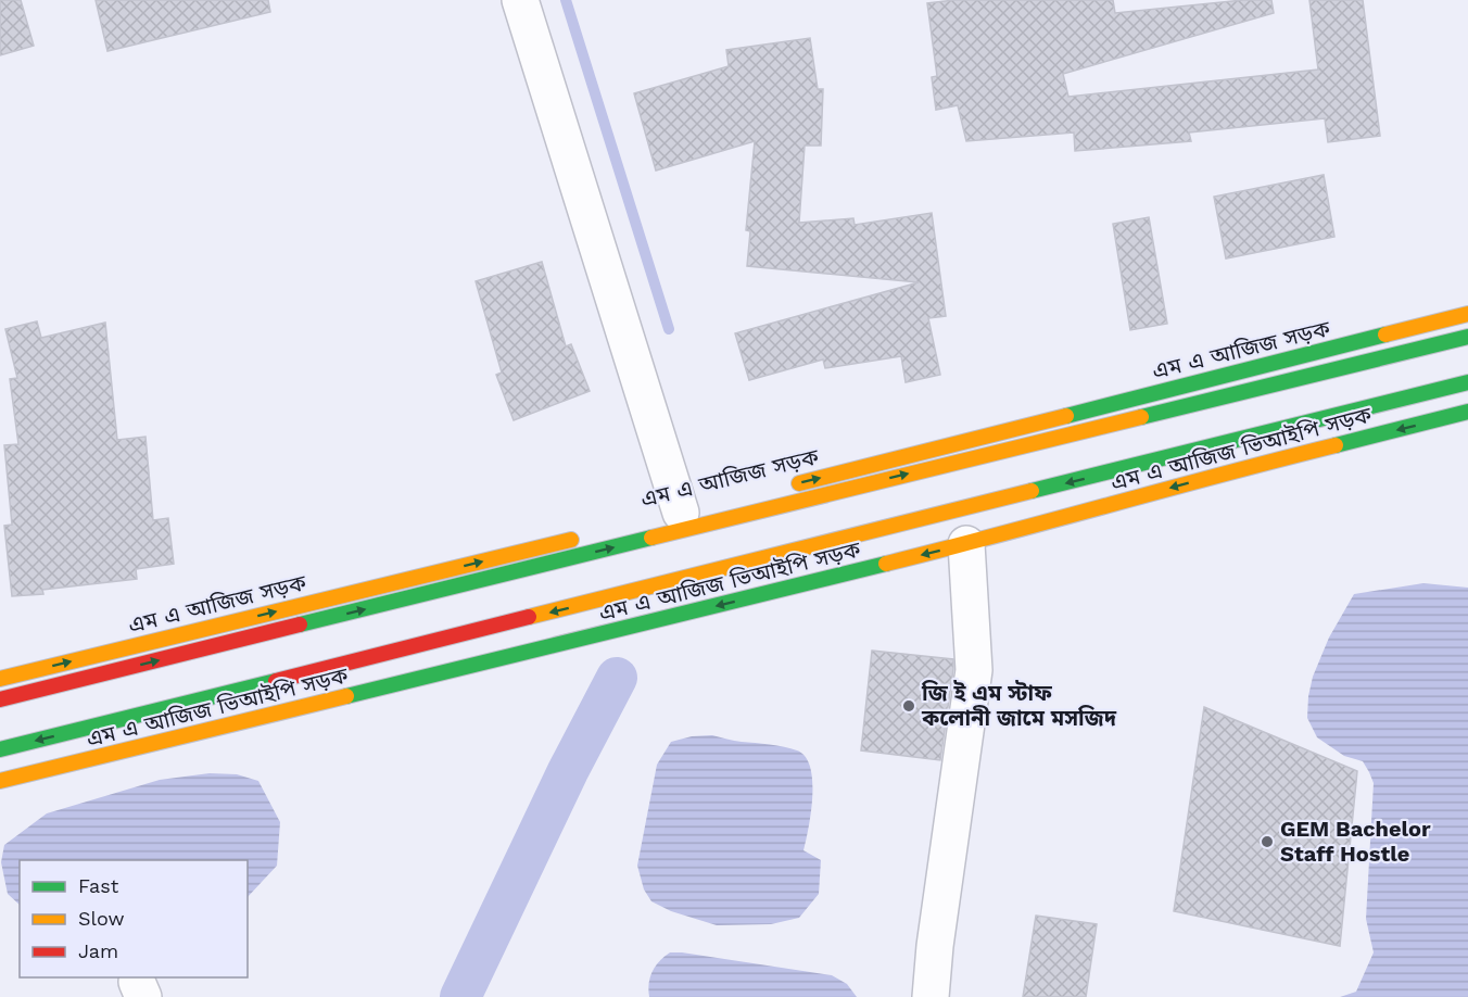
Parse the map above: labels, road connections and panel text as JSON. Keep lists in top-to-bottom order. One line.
{"streets":{"main road":["এম এ আজিজ সড়ক","এম এ আজিজ ভিআইপি সড়ক"]},"places":["জি ই এম স্টাফ কলোনী জামে মসজিদ","GEM Bachelor Staff Hostle"],"legend":["Fast","Slow","Jam"]}
